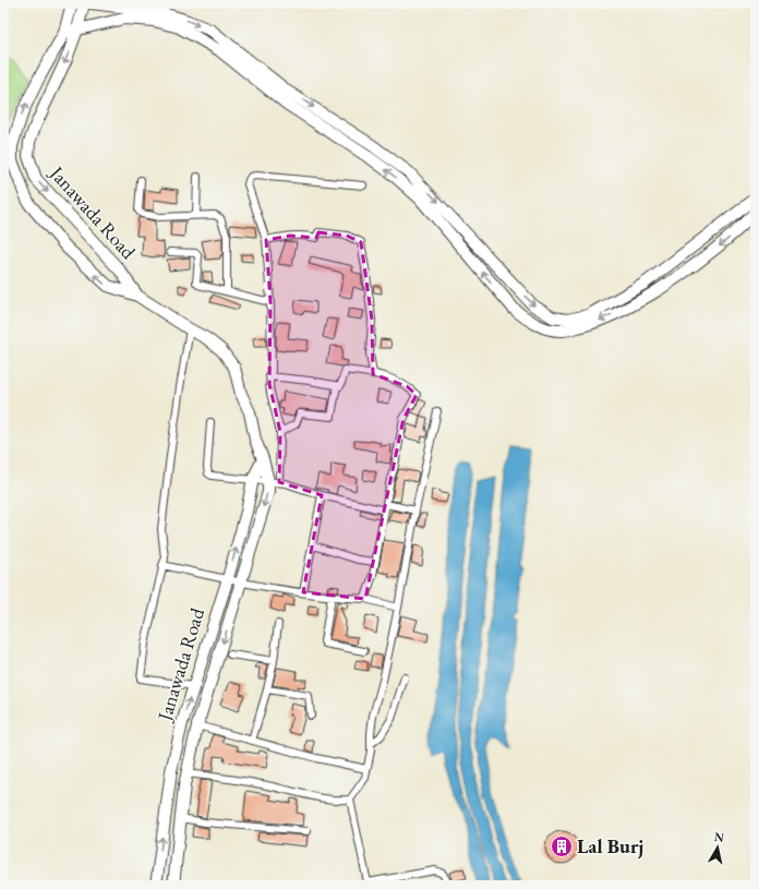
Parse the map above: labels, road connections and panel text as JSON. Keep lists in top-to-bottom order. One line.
{"streets":{"main road":["Janawada Road"]},"places":{"building":["Lal Burj"]},"north":"top"}
